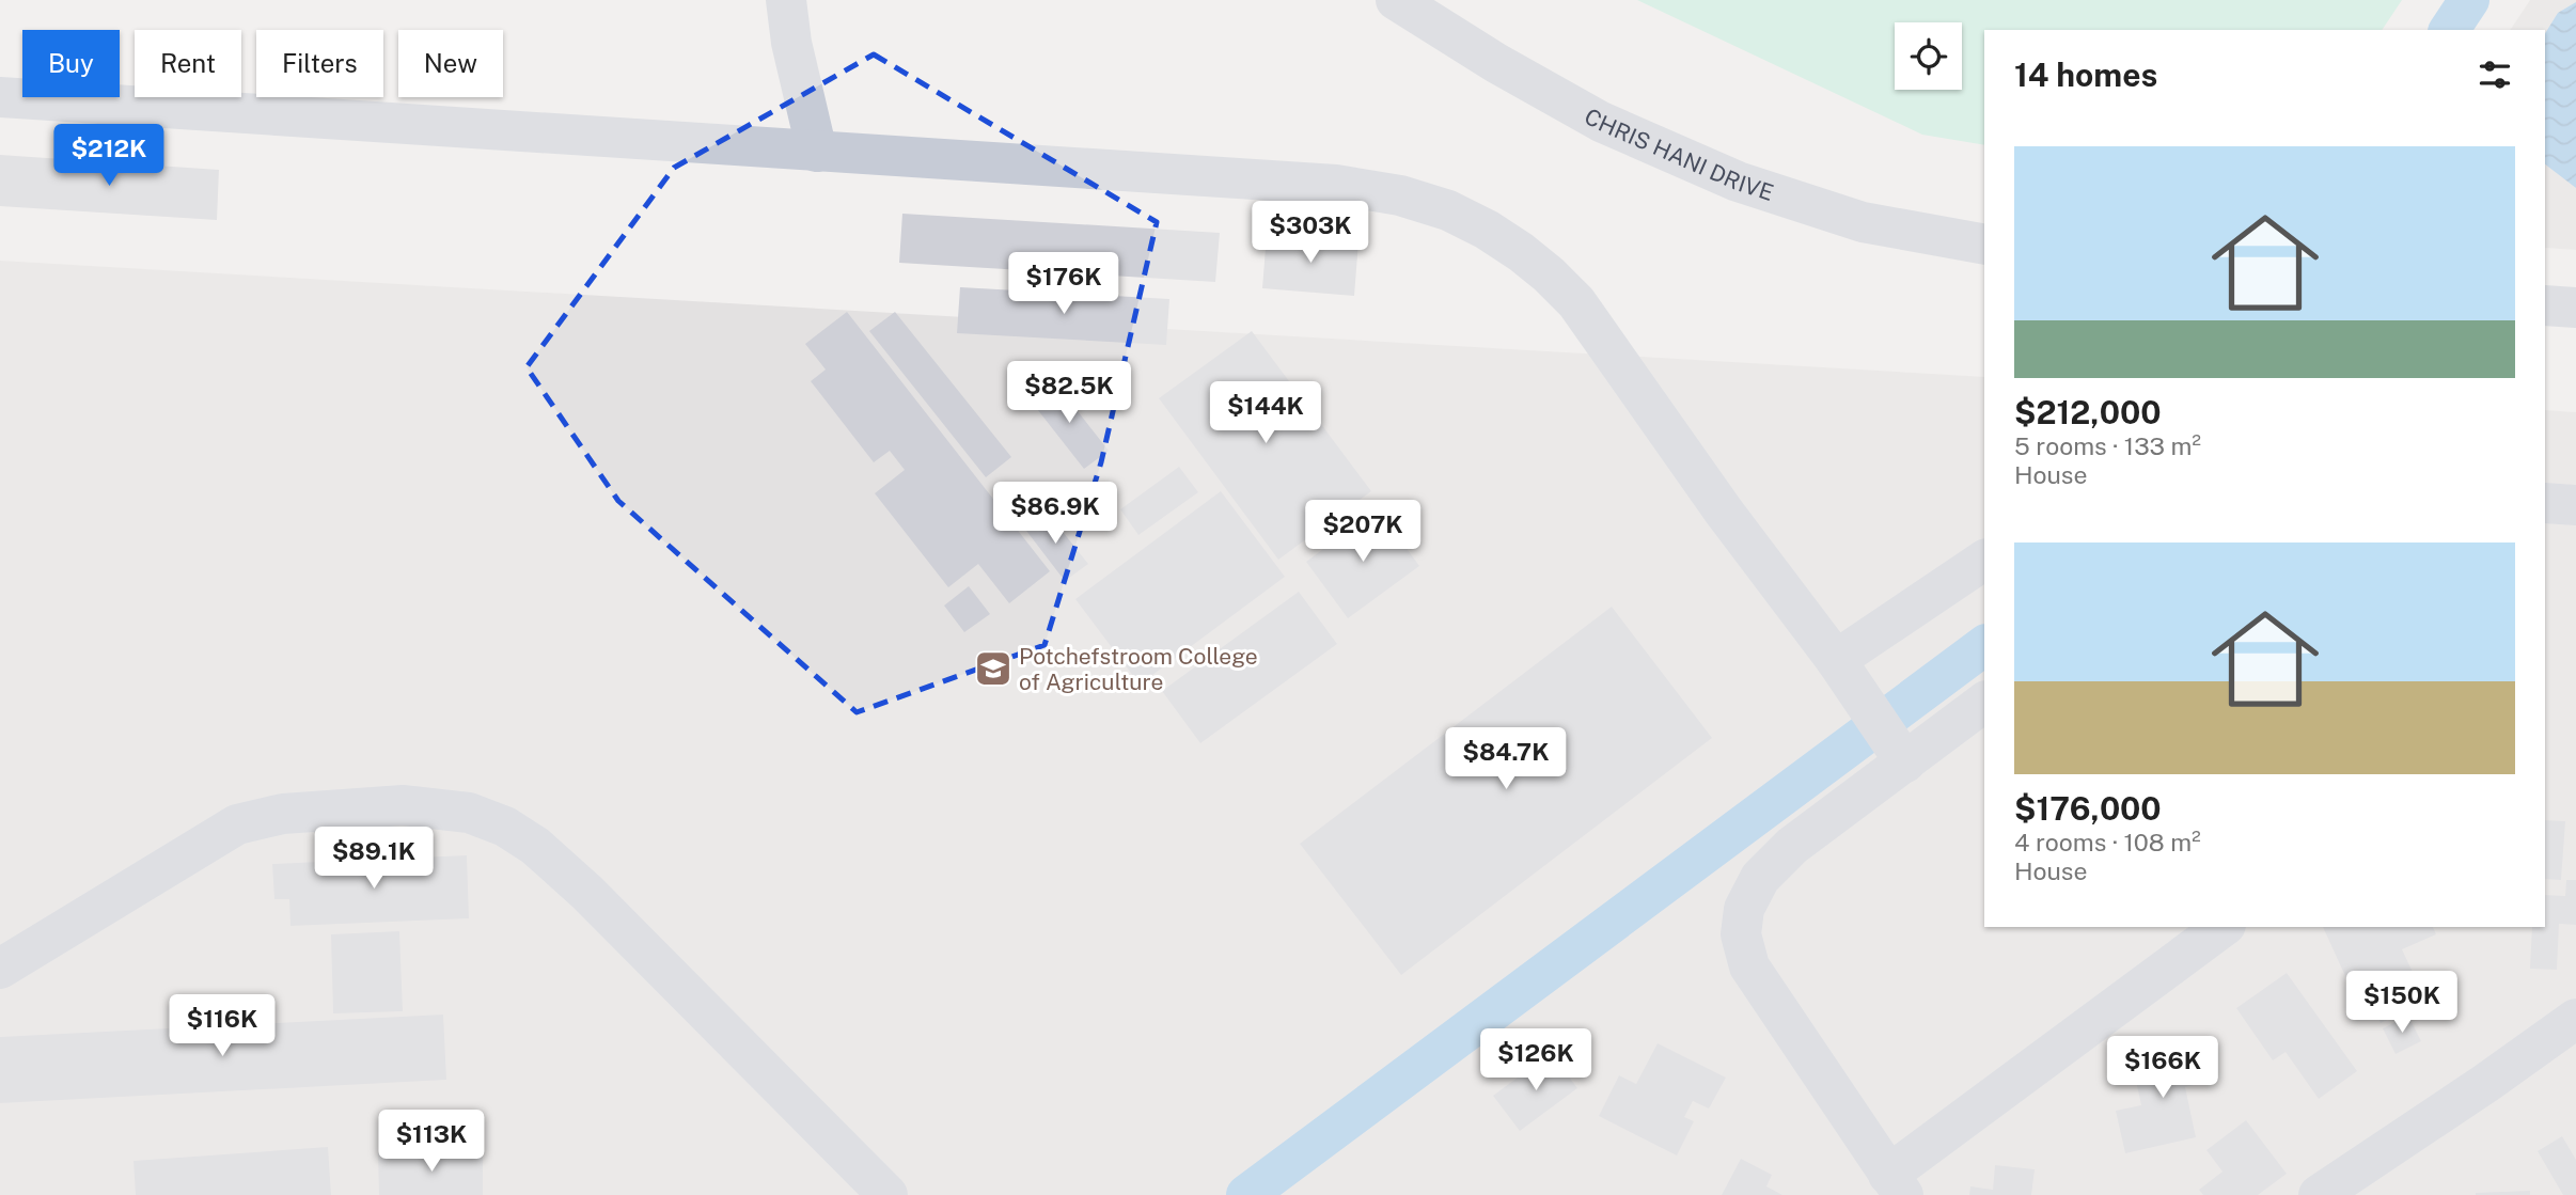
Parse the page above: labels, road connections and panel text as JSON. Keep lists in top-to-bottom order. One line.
{"streets":{"street":["CHRIS HANI DRIVE"]},"places":{"school or university":["Potchefstroom College of Agriculture"]},"page":{"chip":["Buy","Rent","Filters","New"],"heading":"14 homes","list":[{"name":"$212,000","note":"5 rooms · 133 m² · House"},{"name":"$176,000","note":"4 rooms · 108 m² · House"}],"price":["$212K","$303K","$176K","$82.5K","$144K","$86.9K","$207K","$84.7K","$89.1K","$150K","$116K","$126K","$166K","$113K"]}}
